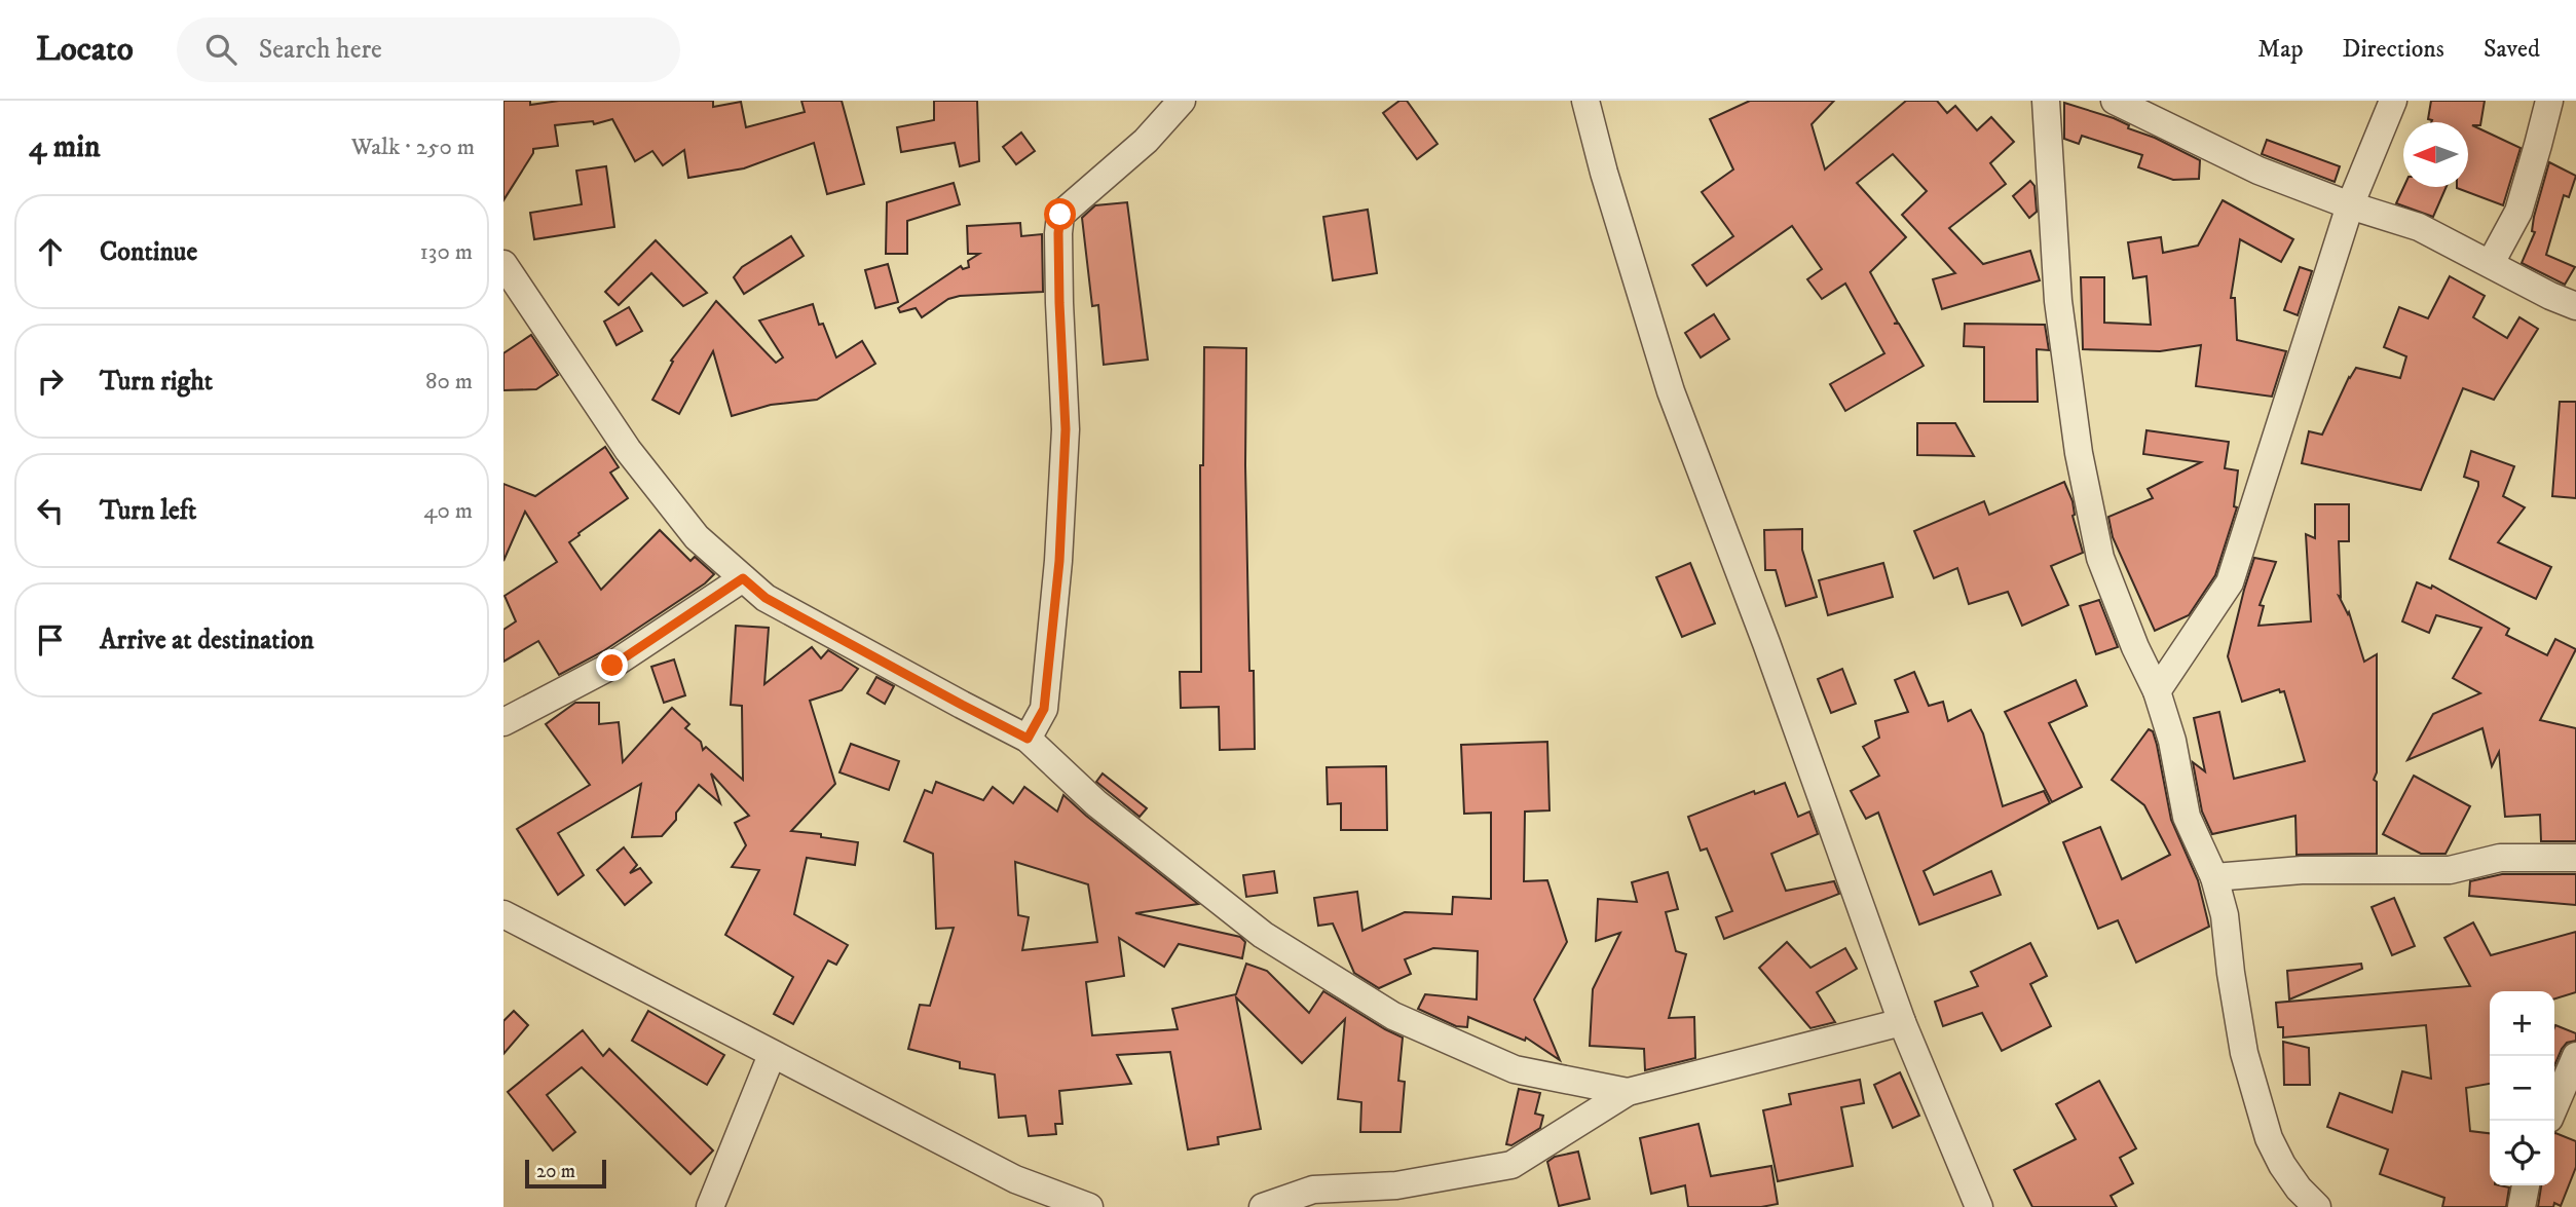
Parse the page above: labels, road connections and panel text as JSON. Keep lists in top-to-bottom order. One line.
{"scale_bar":"20 m","north":"left","page":{"header":"Locato","search":"Search here","nav":["Map","Directions","Saved"],"heading":["4 min","Walk · 250 m"],"list":[["Continue","130 m"],["Turn right","80 m"],["Turn left","40 m"],"Arrive at destination"],"map_buttons":["+","−"],"scale":"20 m"}}
